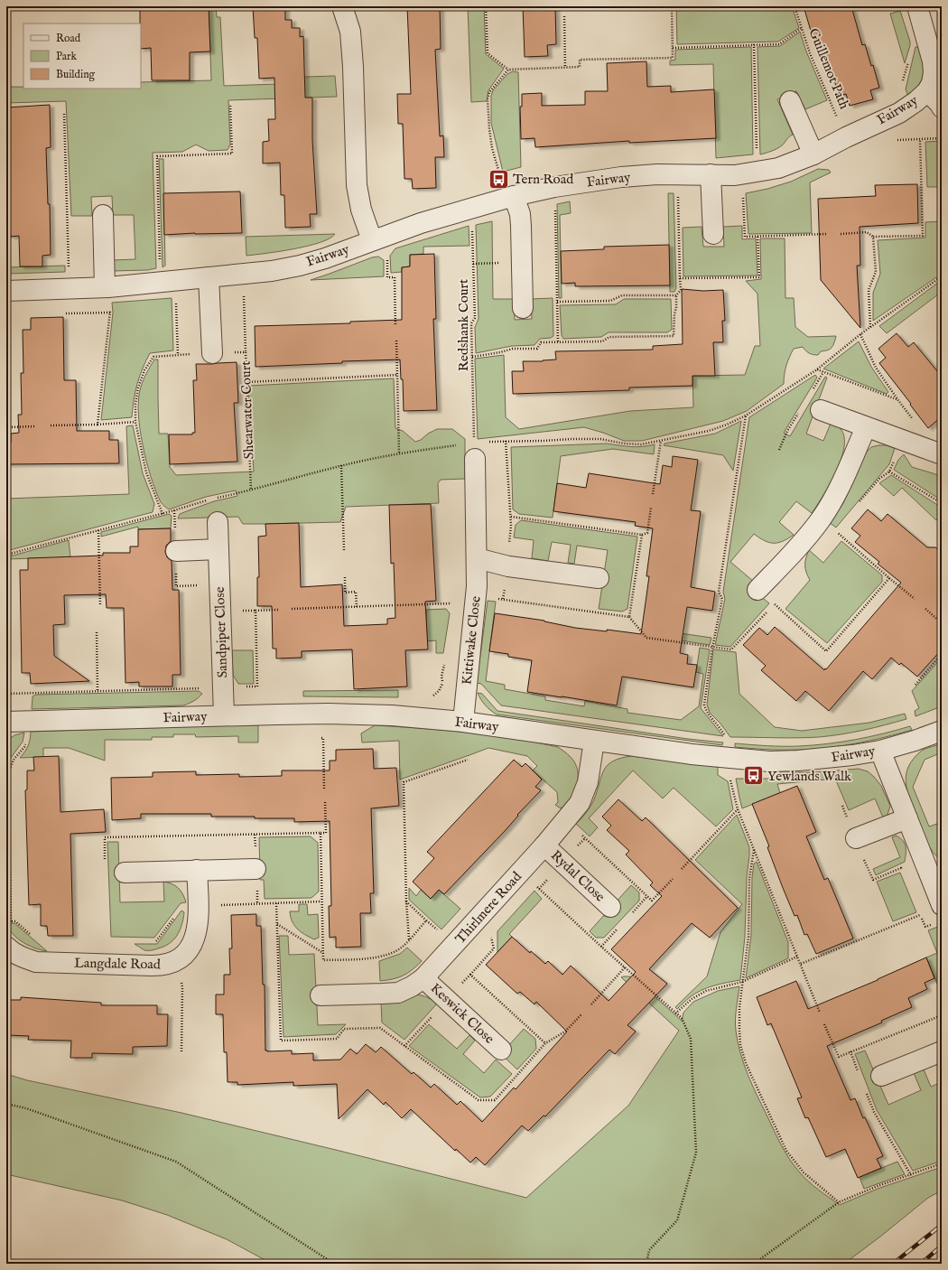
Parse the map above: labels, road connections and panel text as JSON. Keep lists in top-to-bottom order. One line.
{"streets":{"street":["Fairway","Sandpiper Close","Kittiwake Close","Rydal Close","Thirlmere Road","Langdale Road","Keswick Close"],"path":["Guillemot Path","Redshank Court","Shearwater Court"]},"crossings":[["Guillemot Path","Fairway"],["Fairway","Redshank Court"],["Fairway","Sandpiper Close"],["Fairway","Kittiwake Close"],["Fairway","Thirlmere Road"],["Redshank Court","Kittiwake Close"],["Rydal Close","Thirlmere Road"],["Thirlmere Road","Keswick Close"]],"places":{"bus stop":["Tern Road","Yewlands Walk"]},"legend":["Road","Park","Building"]}
